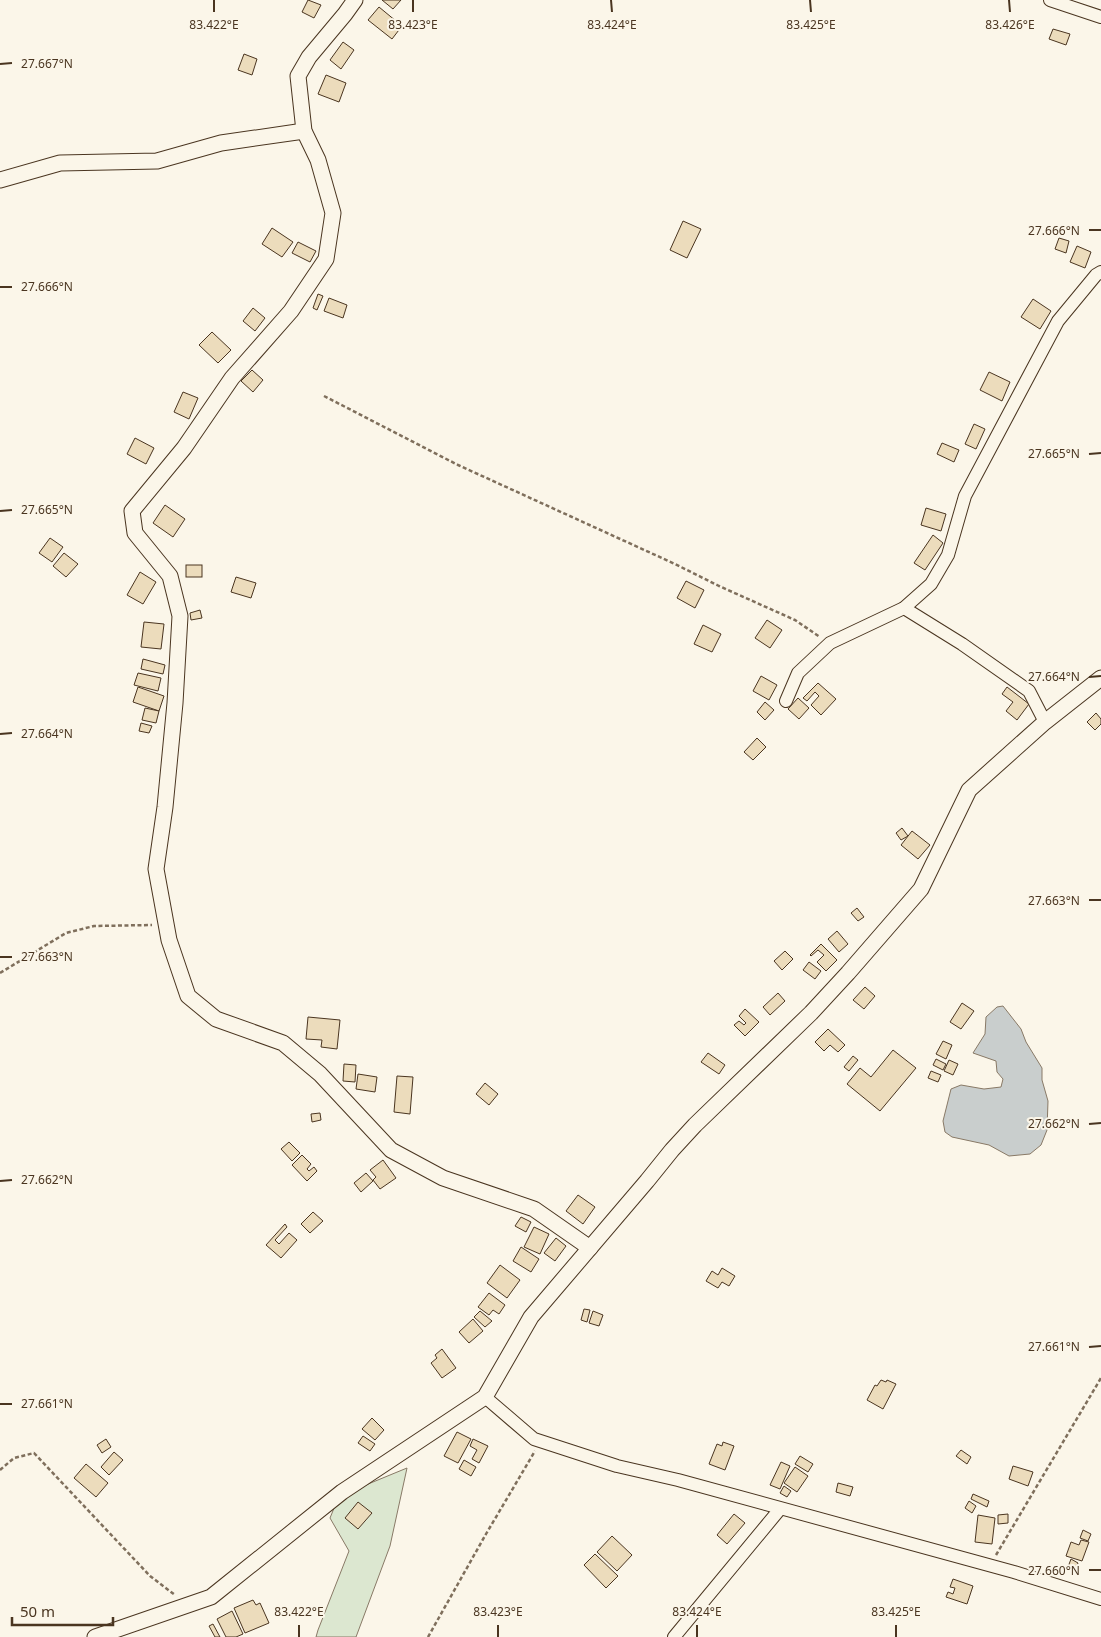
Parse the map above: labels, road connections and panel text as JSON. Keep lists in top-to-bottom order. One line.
{"scale_bar":"50 m","coordinates":["83.422°E","83.423°E","83.424°E","83.425°E","83.426°E","27.667°N","27.666°N","27.665°N","27.664°N","27.663°N","27.662°N","27.661°N","27.660°N"]}
